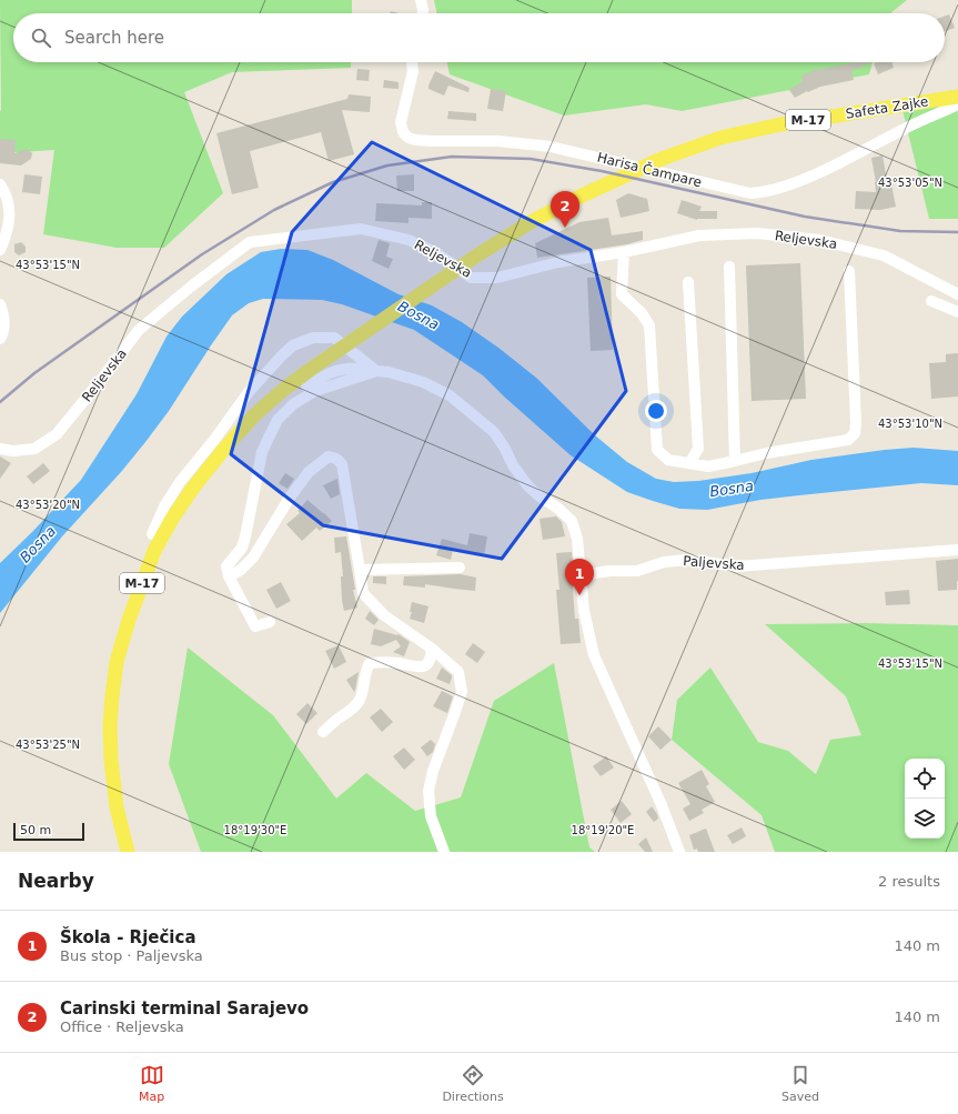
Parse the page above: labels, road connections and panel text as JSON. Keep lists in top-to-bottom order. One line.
{"streets":{"main road":["Safeta Zajke","M-17"],"street":["Harisa Čampare","Reljevska","Paljevska"]},"water":["Bosna"],"scale_bar":"50 m","page":{"search":"Search here","pins":["2","1"],"scale":"50 m","heading":["Nearby","2 results"],"list":[{"mark":"1","name":"Škola - Rječica","note":"Bus stop · Paljevska","value":"140 m"},{"mark":"2","name":"Carinski terminal Sarajevo","note":"Office · Reljevska","value":"140 m"}],"nav":["Map","Directions","Saved"]},"coordinates":["43°53'05\"N","43°53'15\"N","43°53'10\"N","43°53'20\"N","43°53'25\"N","18°19'30\"E","18°19'20\"E"]}
